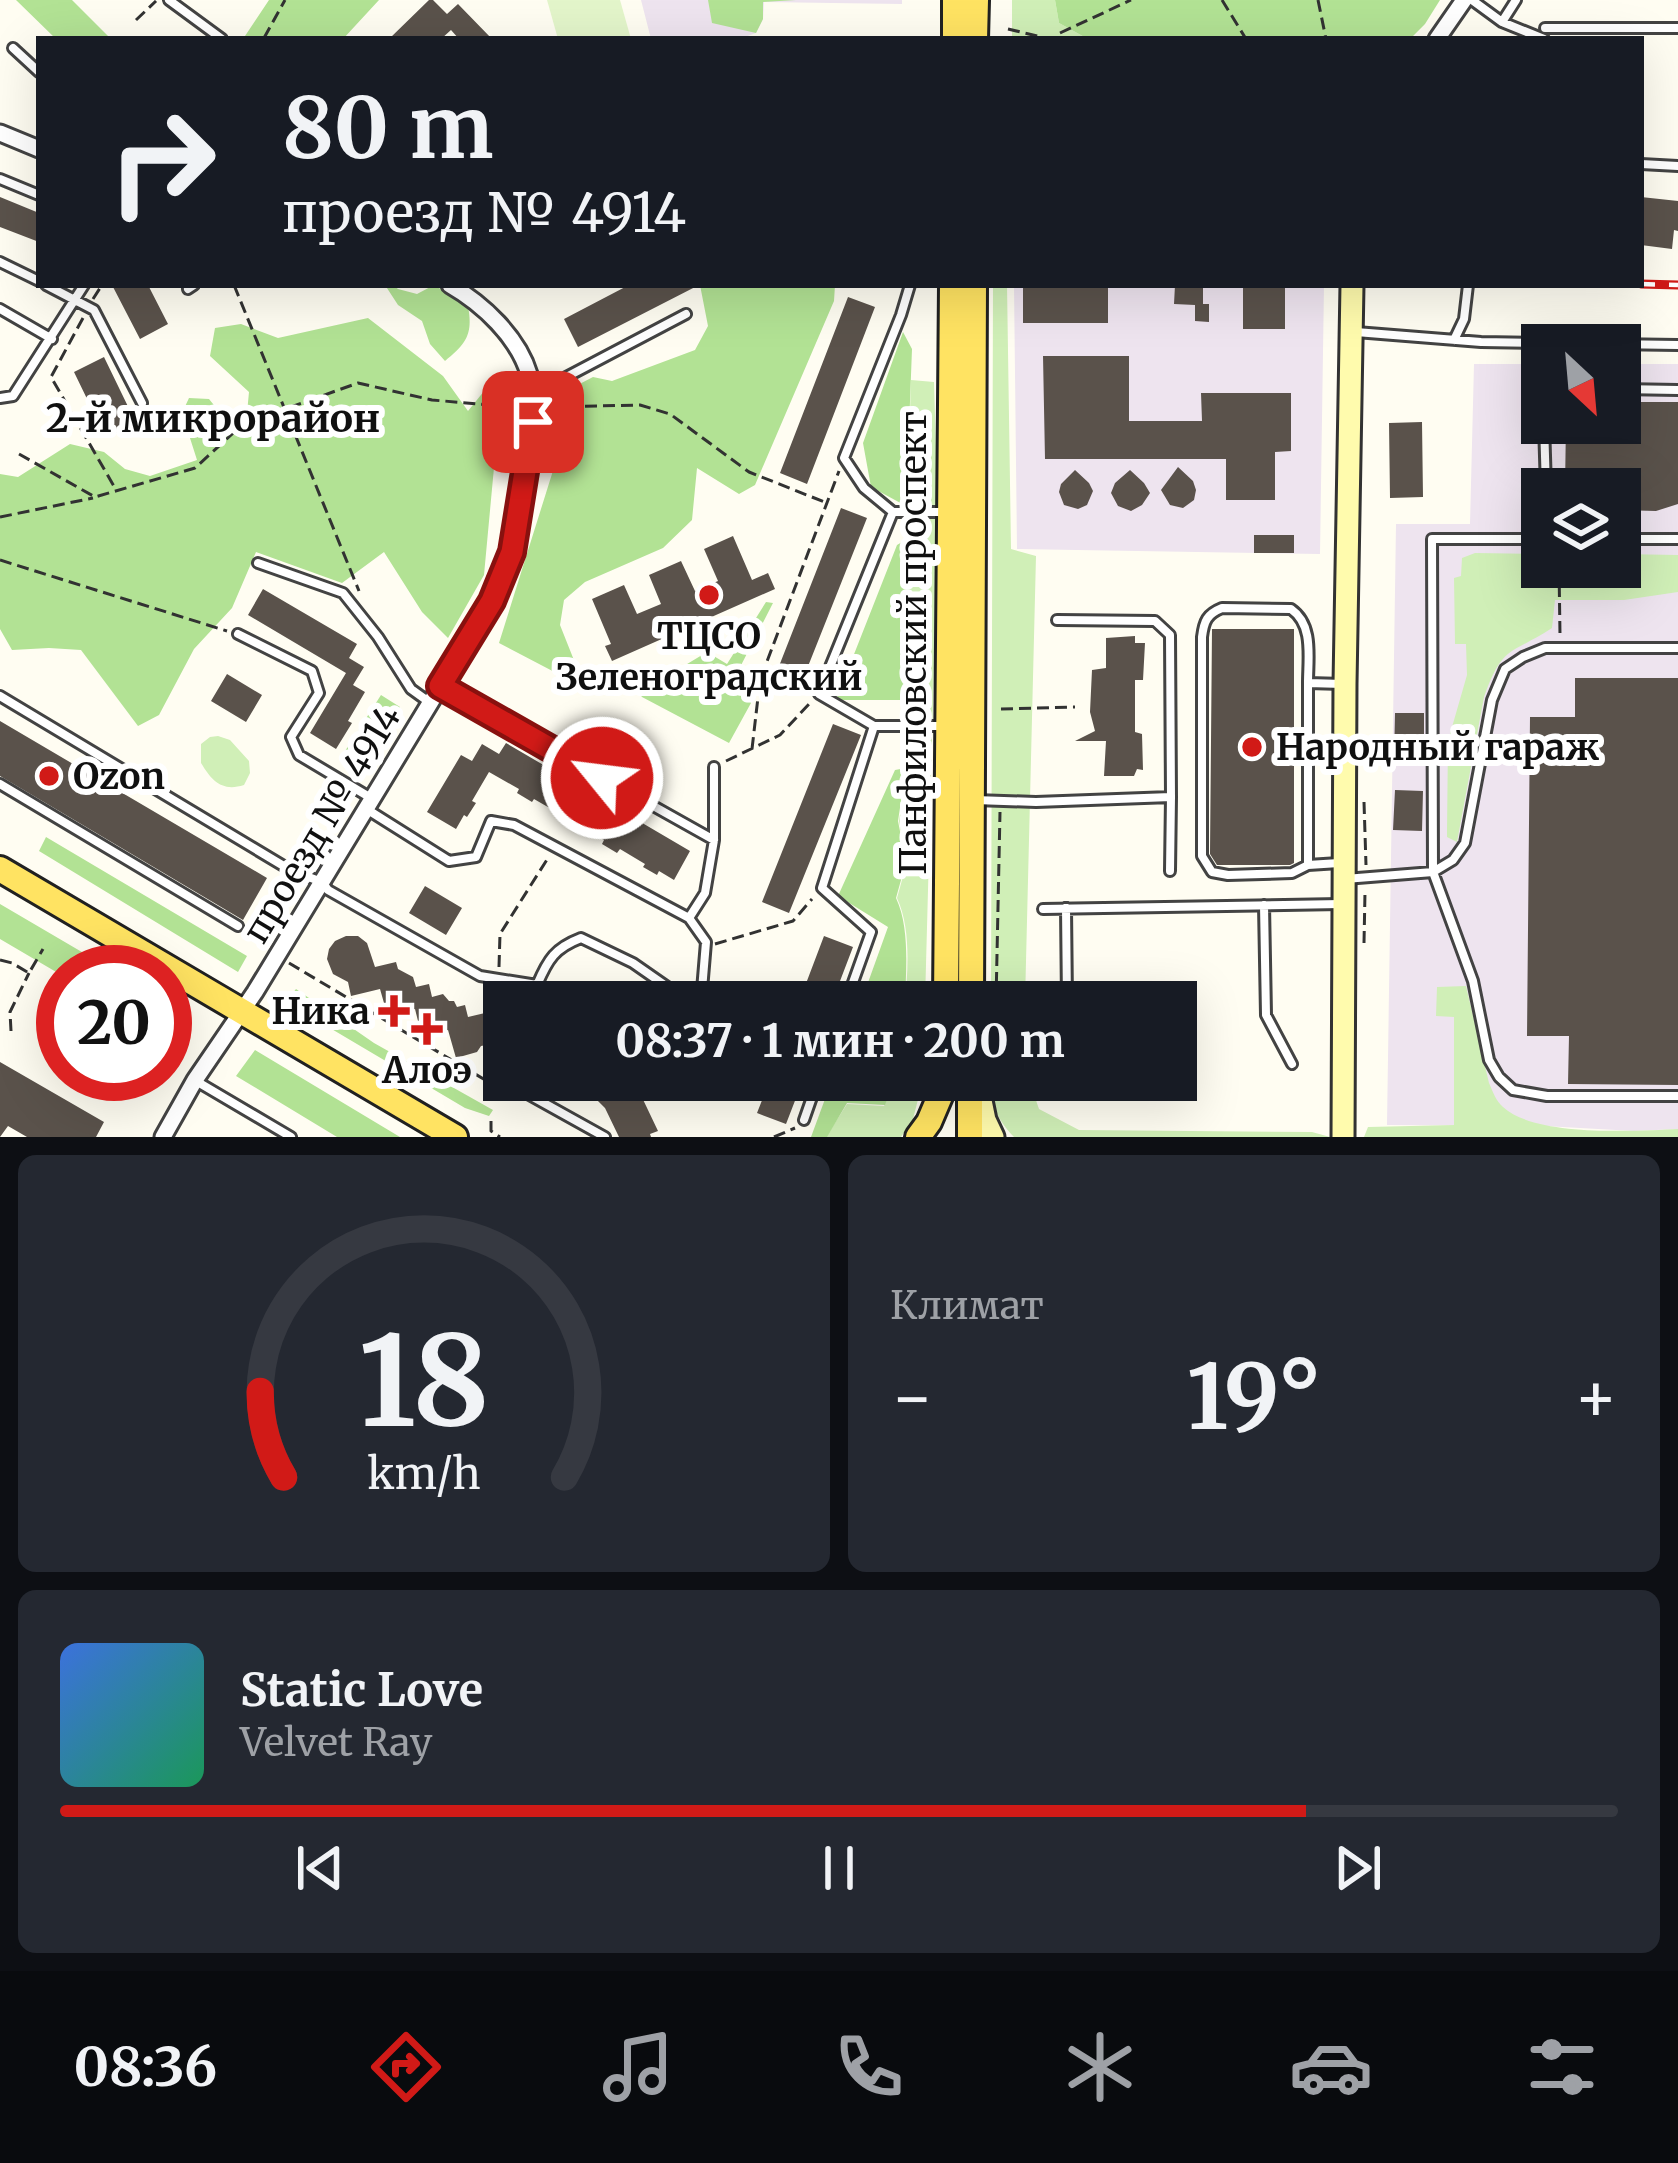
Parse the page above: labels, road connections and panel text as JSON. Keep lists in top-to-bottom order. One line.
{"streets":{"main road":["Панфиловский проспект"],"street":["проезд № 4914"]},"districts":["2-й микрорайон"],"places":{"other":["ТЦСО Зеленоградский","Народный гараж","Ozon"],"health":["Ника","Алоэ"]},"north":"bottom right","page":{"turn":["80 m","проезд № 4914"],"limit":"20","trip":"08:37 · 1 мин · 200 m","tile":"Климат","heat":["−","19°","+"],"song":["Static Love","Velvet Ray"],"tabs":"08:36","gauge":["18","km/h"]}}
